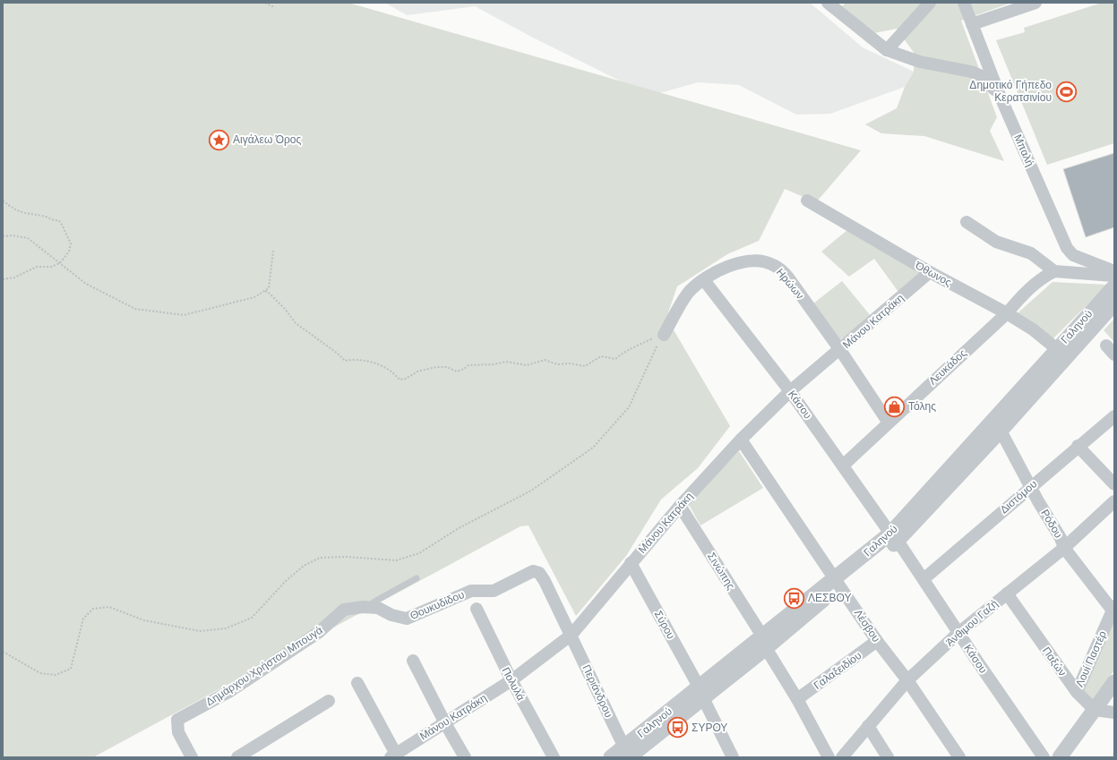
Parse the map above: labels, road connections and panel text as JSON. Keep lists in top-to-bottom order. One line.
{"streets":{"street":["Μπαλή","Όθωνος","Ηρώων","Μάνου Κατράκη","Γαληνού","Λευκάδος","Κάσου","Διστόμου","Ρόδου","Σινώπης","Θουκυδίδου","Άνθιμου Γαζή","Σύρου","Λέσβου","Λουί Παστέρ","Παξών","Δημάρχου Χρήστου Μπουγά","Γαλαξειδίου","Πολυλά","Περιάνδρου"]},"crossings":[["Όθωνος","Μάνου Κατράκη"],["Όθωνος","Γαληνού"],["Όθωνος","Λευκάδος"],["Ηρώων","Μάνου Κατράκη"],["Ηρώων","Λευκάδος"],["Ηρώων","Κάσου"],["Μάνου Κατράκη","Κάσου"],["Μάνου Κατράκη","Σινώπης"],["Μάνου Κατράκη","Θουκυδίδου"],["Μάνου Κατράκη","Σύρου"],["Μάνου Κατράκη","Λέσβου"],["Μάνου Κατράκη","Πολυλά"],["Μάνου Κατράκη","Περιάνδρου"],["Γαληνού","Κάσου"],["Γαληνού","Ρόδου"],["Γαληνού","Σινώπης"],["Γαληνού","Σύρου"],["Γαληνού","Λέσβου"],["Γαληνού","Περιάνδρου"],["Λευκάδος","Κάσου"],["Κάσου","Διστόμου"],["Κάσου","Άνθιμου Γαζή"],["Διστόμου","Ρόδου"],["Ρόδου","Άνθιμου Γαζή"],["Ρόδου","Λουί Παστέρ"],["Σινώπης","Γαλαξειδίου"],["Θουκυδίδου","Δημάρχου Χρήστου Μπουγά"],["Θουκυδίδου","Περιάνδρου"],["Άνθιμου Γαζή","Λέσβου"],["Άνθιμου Γαζή","Παξών"],["Λέσβου","Γαλαξειδίου"],["Λουί Παστέρ","Παξών"]],"places":{"sports":["Δημοτικό Γήπεδο Κερατσινίου"],"place":["Αιγάλεω Όρος"],"shop":["Τόλης"],"bus stop":["ΛΕΣΒΟΥ","ΣΥΡΟΥ"]}}
